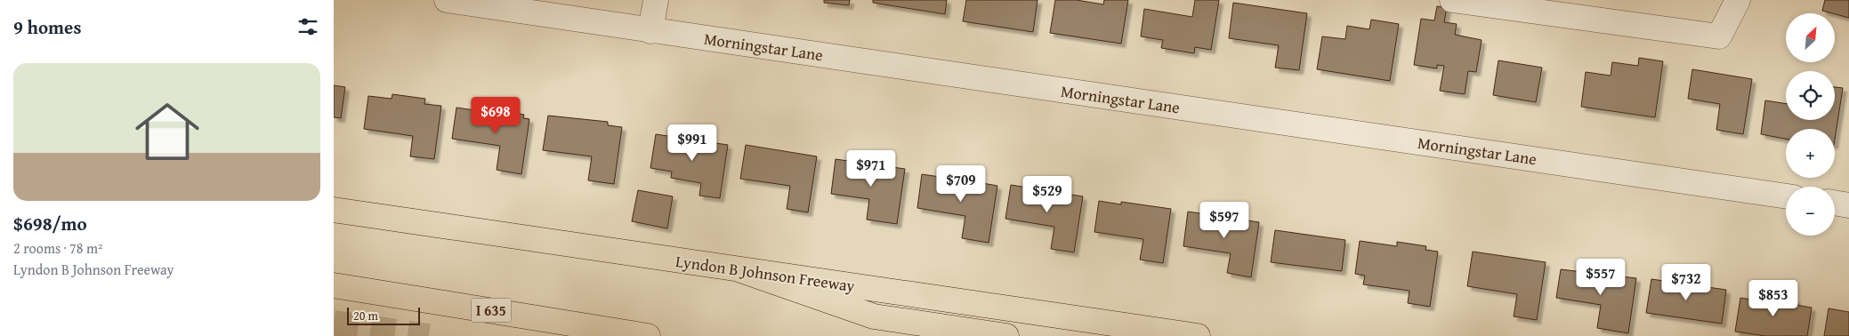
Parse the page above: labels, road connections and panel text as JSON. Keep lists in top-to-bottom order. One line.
{"streets":{"main road":["Lyndon B Johnson Freeway","I 635"],"street":["Morningstar Lane"]},"scale_bar":"20 m","north":"top right","page":{"heading":"9 homes","map_buttons":["+","−"],"list":[{"name":"$698/mo","note":"2 rooms · 78 m² · Lyndon B Johnson Freeway"}],"price":["$698","$991","$971","$709","$529","$597","$557","$732","$853"],"scale":"20 m"}}
